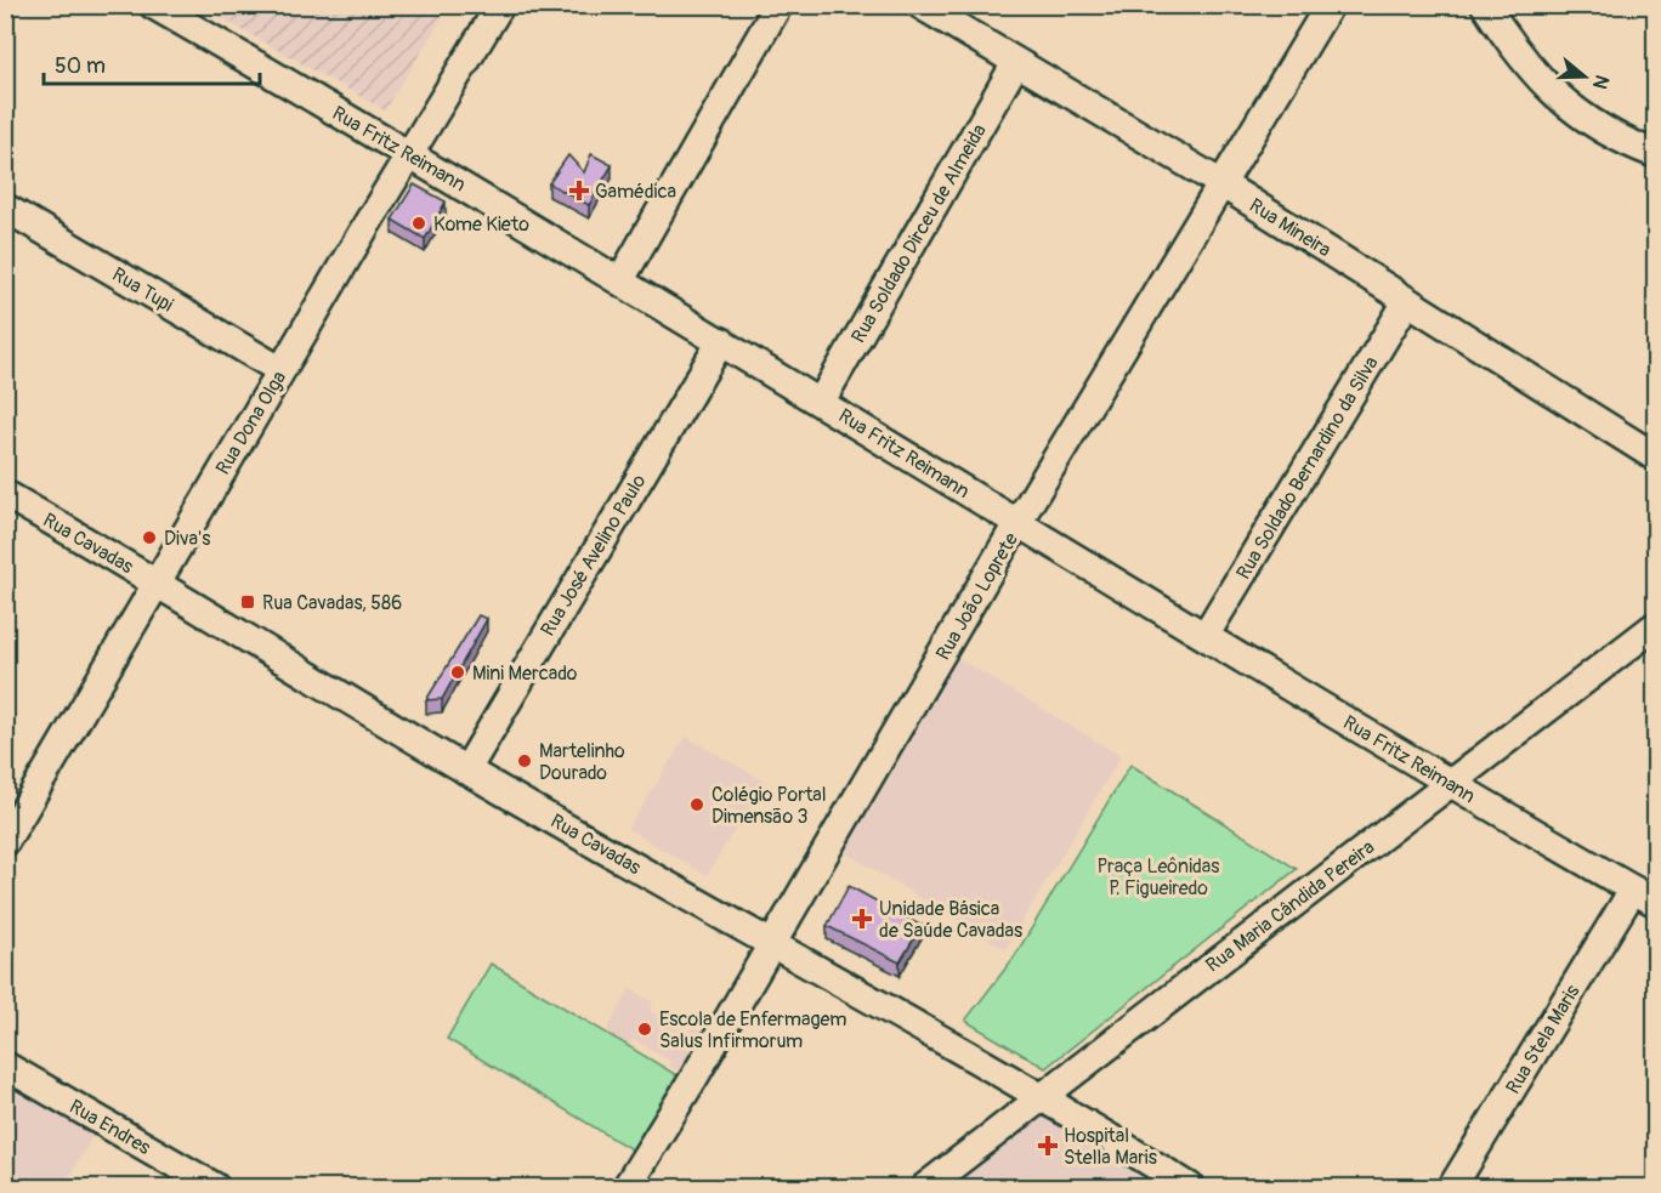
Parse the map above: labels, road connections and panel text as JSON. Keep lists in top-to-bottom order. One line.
{"streets":{"street":["Rua Fritz Reimann","Rua Mineira","Rua Soldado Dirceu de Almeida","Rua Tupi","Rua Dona Olga","Rua Soldado Bernardino da Silva","Rua Cavadas","Rua José Avelino Paulo","Rua João Loprete","Rua Maria Cândida Pereira","Rua Stela Maris","Rua Endres"]},"crossings":[["Rua Fritz Reimann","Rua Soldado Dirceu de Almeida"],["Rua Fritz Reimann","Rua Dona Olga"],["Rua Fritz Reimann","Rua Soldado Bernardino da Silva"],["Rua Fritz Reimann","Rua José Avelino Paulo"],["Rua Fritz Reimann","Rua João Loprete"],["Rua Fritz Reimann","Rua Maria Cândida Pereira"],["Rua Fritz Reimann","Rua Stela Maris"],["Rua Mineira","Rua Soldado Dirceu de Almeida"],["Rua Mineira","Rua Soldado Bernardino da Silva"],["Rua Mineira","Rua João Loprete"],["Rua Tupi","Rua Dona Olga"],["Rua Dona Olga","Rua Cavadas"],["Rua Cavadas","Rua José Avelino Paulo"],["Rua Cavadas","Rua João Loprete"],["Rua Cavadas","Rua Maria Cândida Pereira"]],"parks":["Praça Leônidas P. Figueiredo"],"places":{"health":["Gamédica","Unidade Básica de Saúde Cavadas","Hospital Stella Maris"],"other":["Kome Kieto","Diva's","Mini Mercado","Martelinho Dourado","Colégio Portal Dimensão 3","Escola de Enfermagem Salus Infirmorum"],"transit":["Rua Cavadas, 586"]},"scale_bar":"50 m","north":"right"}
